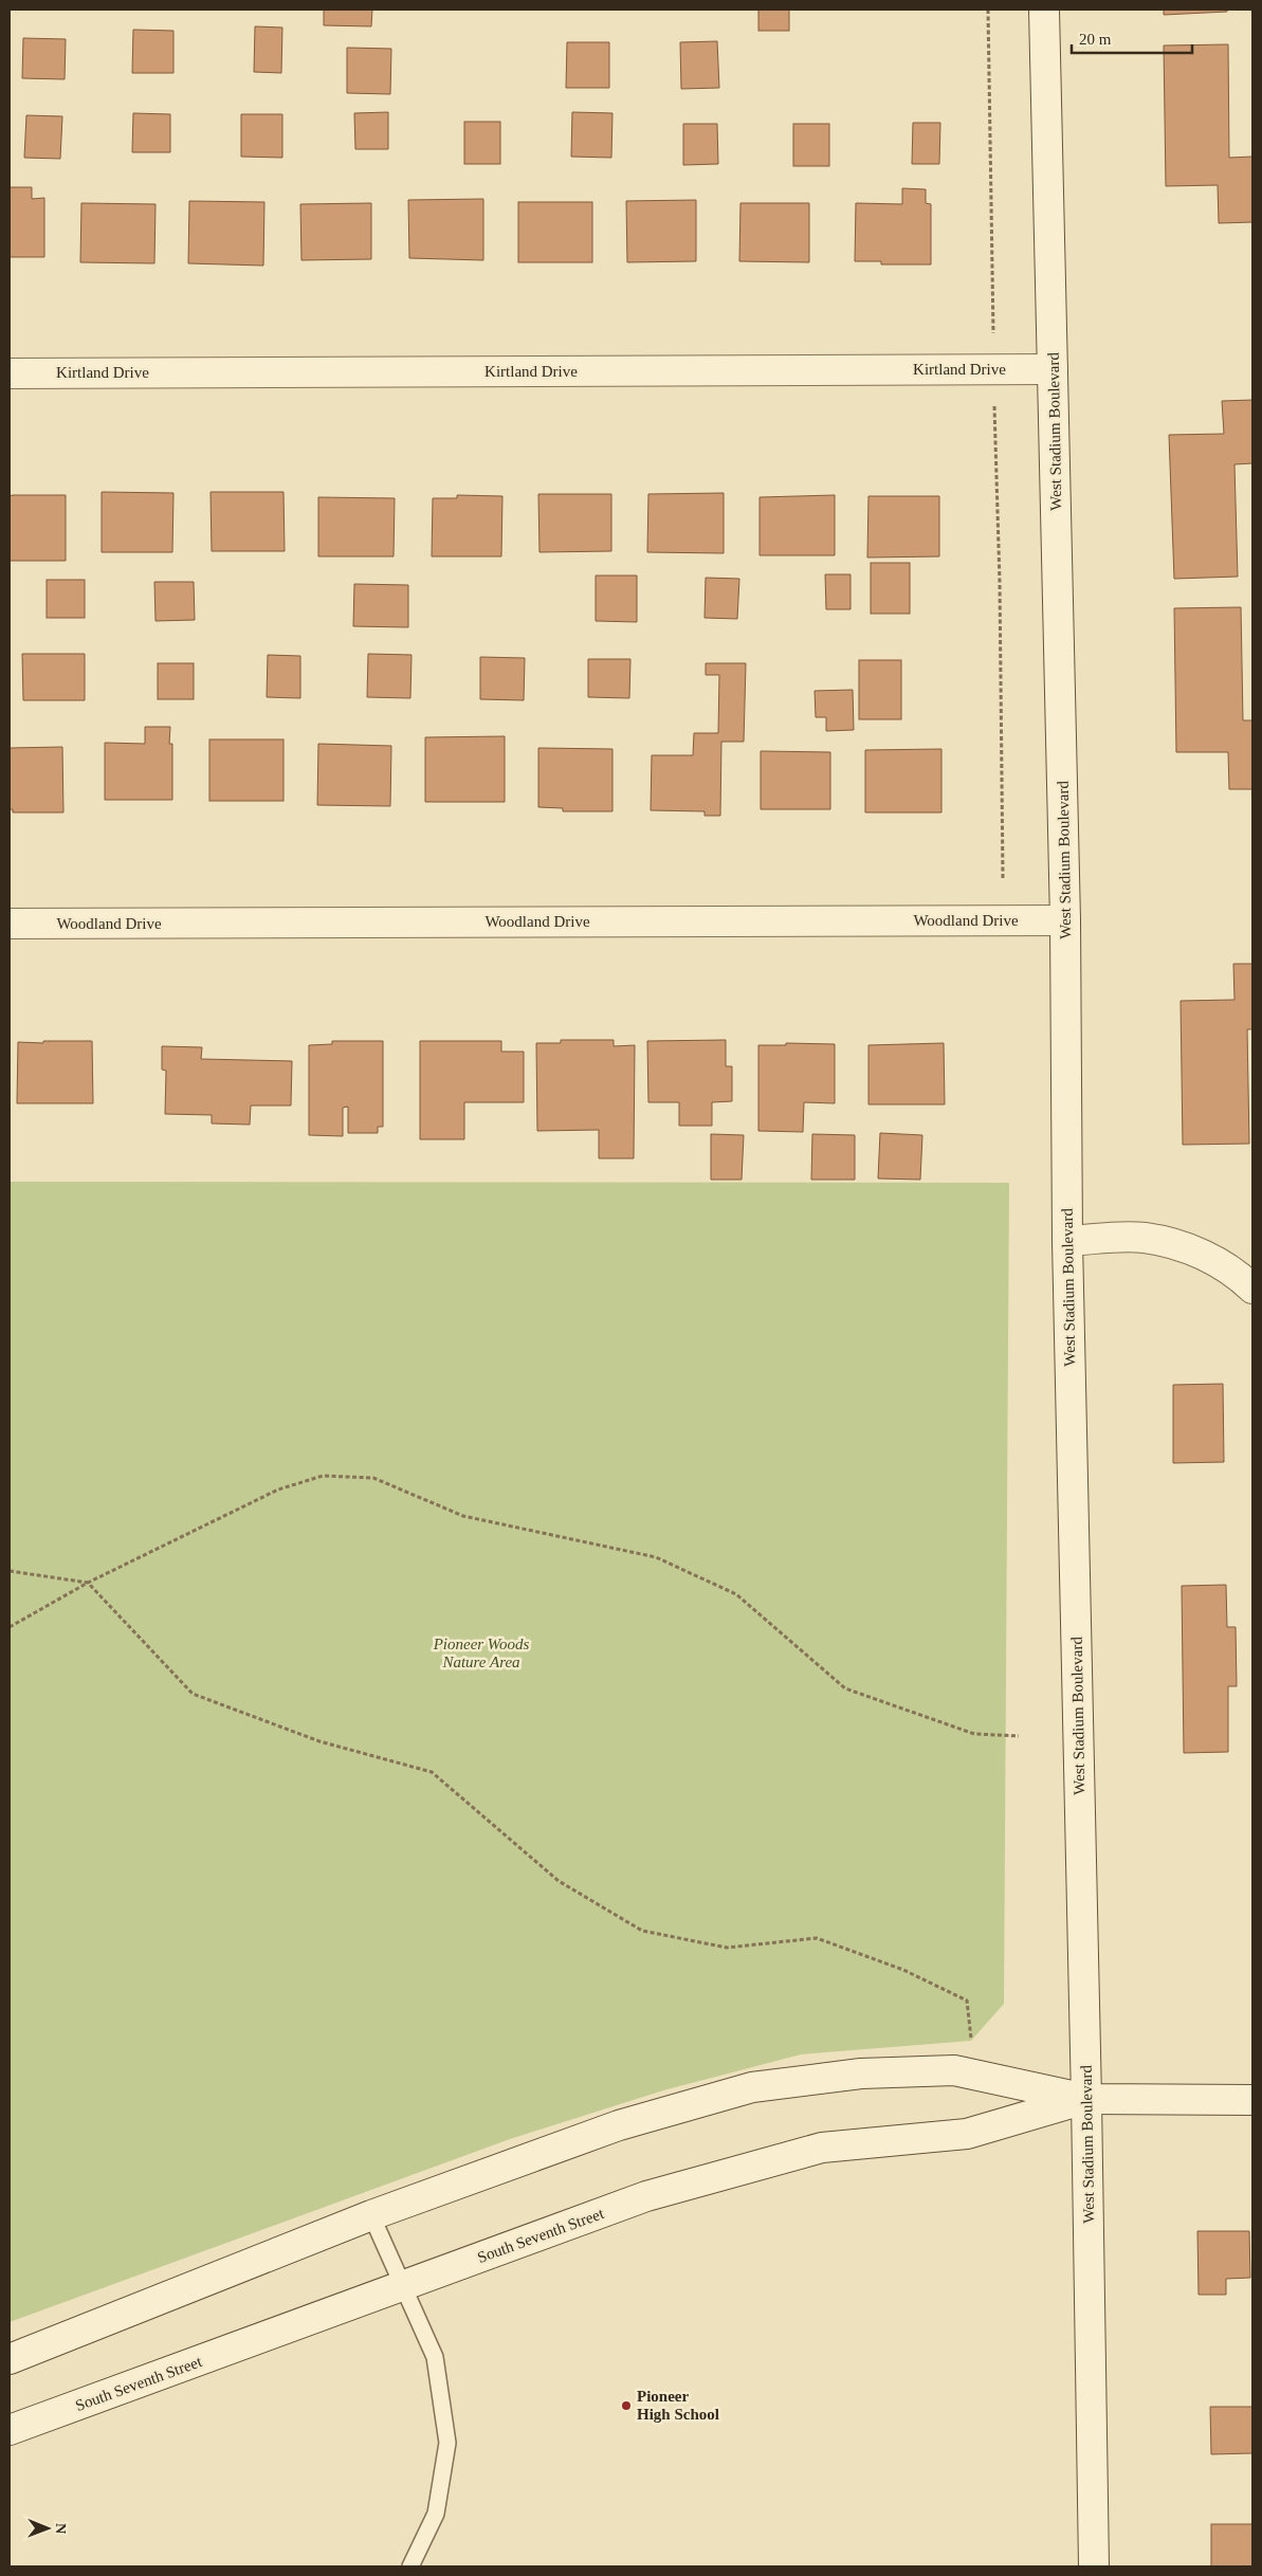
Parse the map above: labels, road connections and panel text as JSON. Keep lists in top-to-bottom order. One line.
{"streets":{"street":["Kirtland Drive","West Stadium Boulevard","Woodland Drive","South Seventh Street"]},"crossings":[["Kirtland Drive","West Stadium Boulevard"],["West Stadium Boulevard","Woodland Drive"],["West Stadium Boulevard","South Seventh Street"]],"parks":["Pioneer Woods Nature Area"],"places":["Pioneer High School"],"scale_bar":"20 m","north":"right"}
